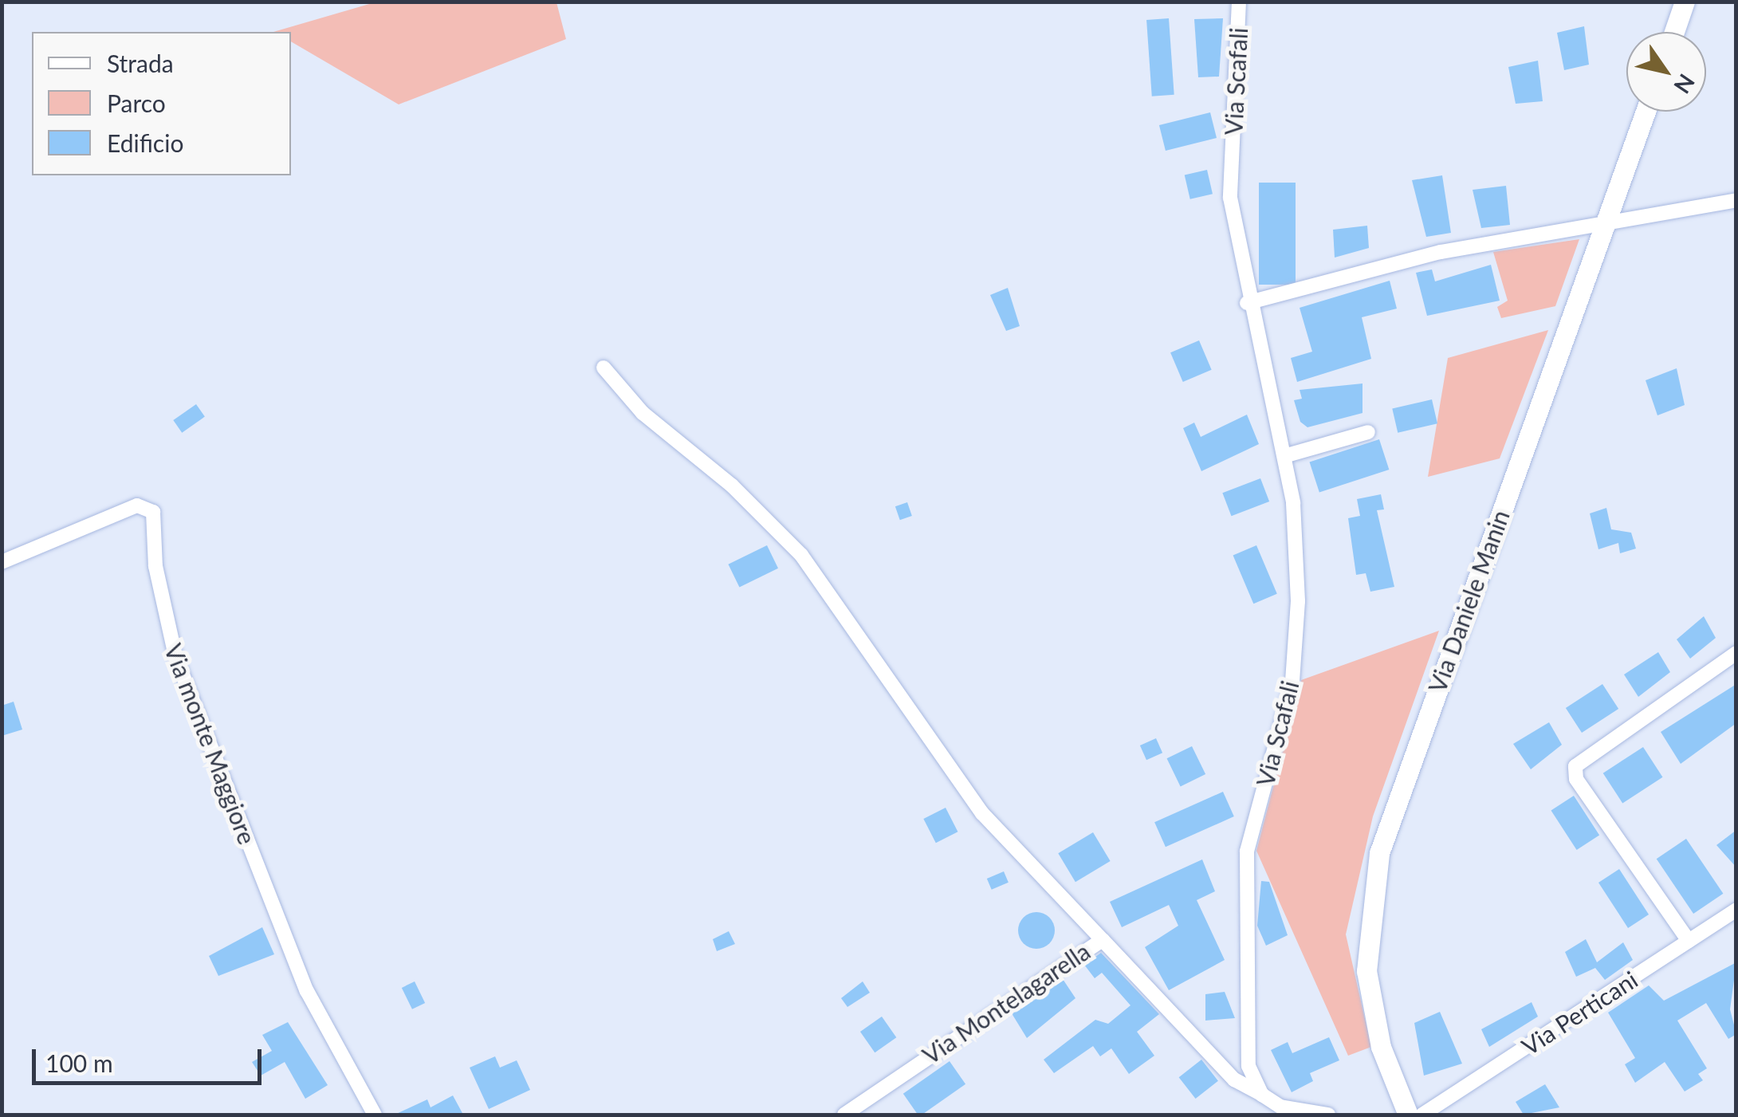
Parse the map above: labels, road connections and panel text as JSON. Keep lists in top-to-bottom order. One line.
{"streets":{"main road":["Via Daniele Manin"],"street":["Via Scafali","Via monte Maggiore","Via Montelagarella","Via Perticani"]},"crossings":[["Via Scafali","Via Montelagarella"]],"legend":["Strada","Parco","Edificio"],"scale_bar":"100 m","north":"bottom right"}
